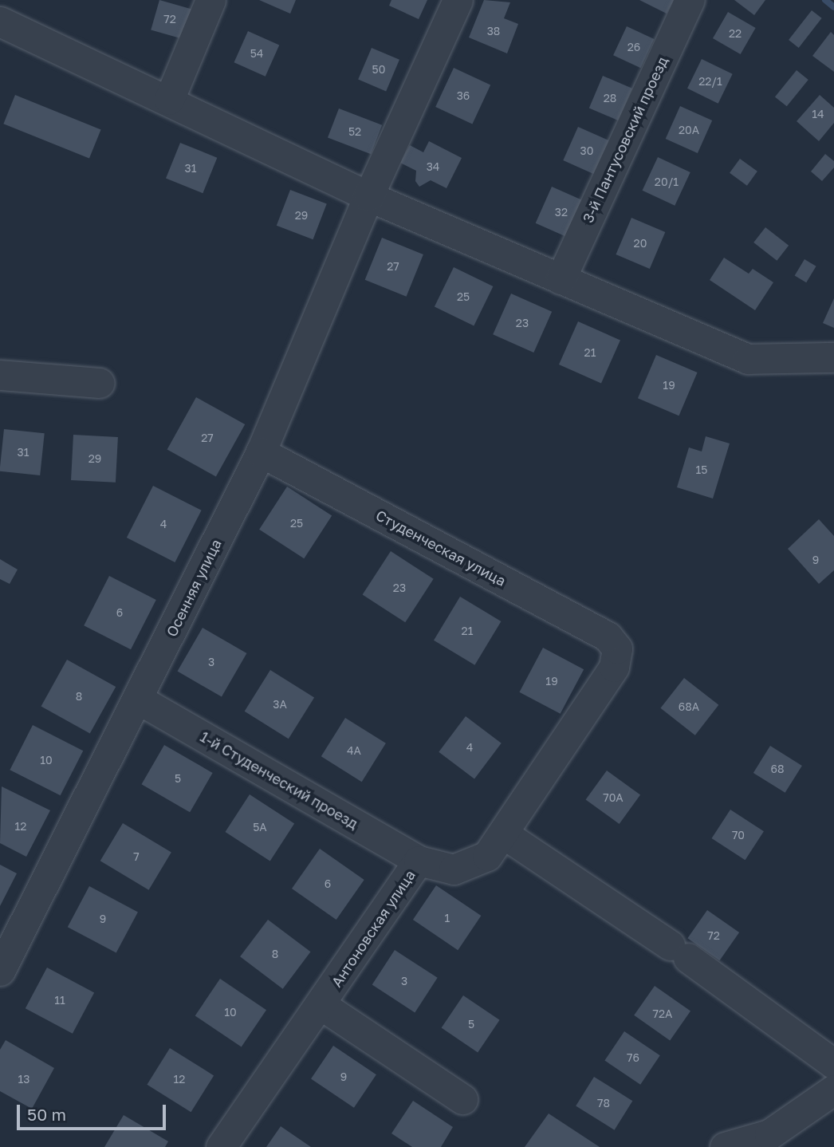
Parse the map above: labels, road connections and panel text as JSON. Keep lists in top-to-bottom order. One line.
{"streets":{"street":["3-й Пантусовский проезд","Студенческая улица","Осенняя улица","1-й Студенческий проезд","Антоновская улица"]},"crossings":[["Студенческая улица","Осенняя улица"],["Студенческая улица","Антоновская улица"],["Осенняя улица","1-й Студенческий проезд"],["1-й Студенческий проезд","Антоновская улица"]],"house_numbers":["72","38","22","26","54","50","22/1","36","28","14","20А","52","30","34","31","20/1","32","29","20","27","25","23","21","19","27","31","29","15","25","4","9","23","6","21","3","19","8","3А","68А","4","4А","10","68","5","70А","12","5А","70","7","6","1","9","72","8","3","11","10","72А","5","76","9","13","12","78"],"scale_bar":"50 m"}
